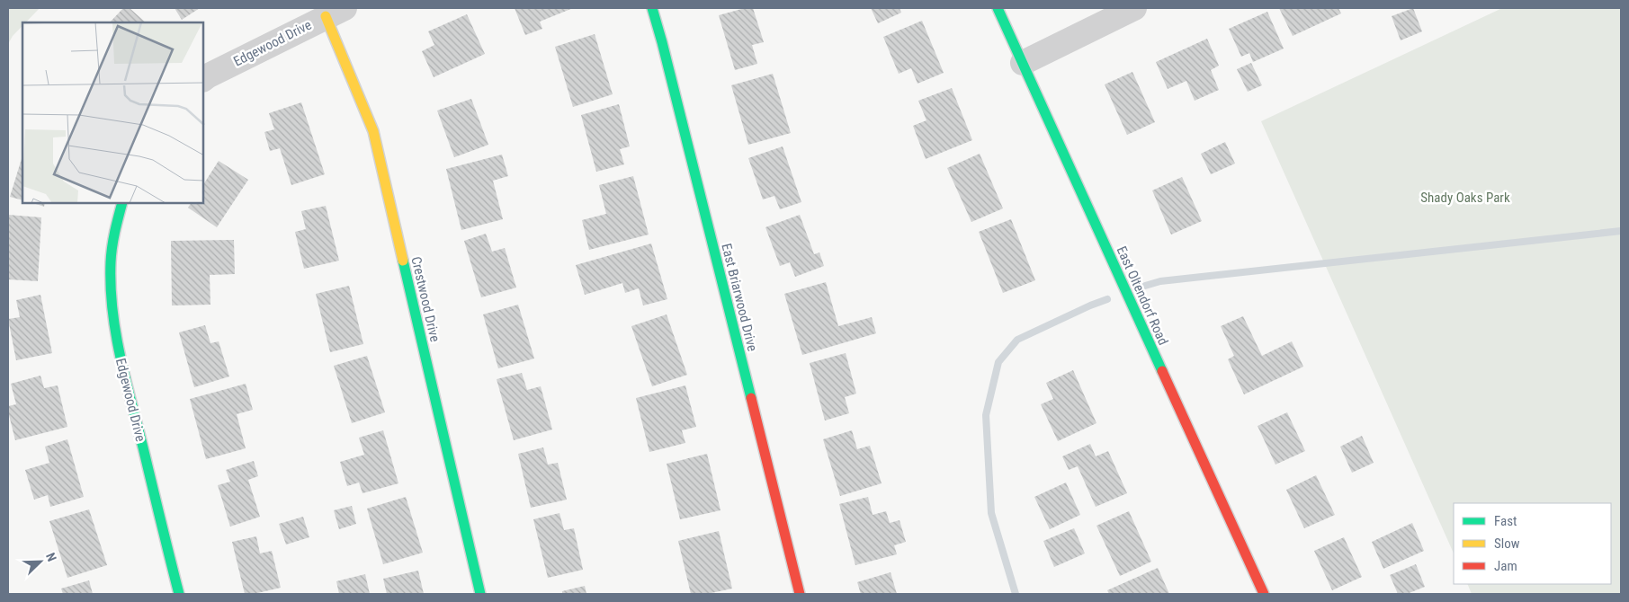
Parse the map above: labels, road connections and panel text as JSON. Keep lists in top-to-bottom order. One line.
{"streets":{"street":["Edgewood Drive","East Oltendorf Road","East Briarwood Drive","Crestwood Drive"]},"crossings":[["Edgewood Drive","Crestwood Drive"]],"parks":["Shady Oaks Park"],"legend":["Fast","Slow","Jam"],"north":"top right"}
